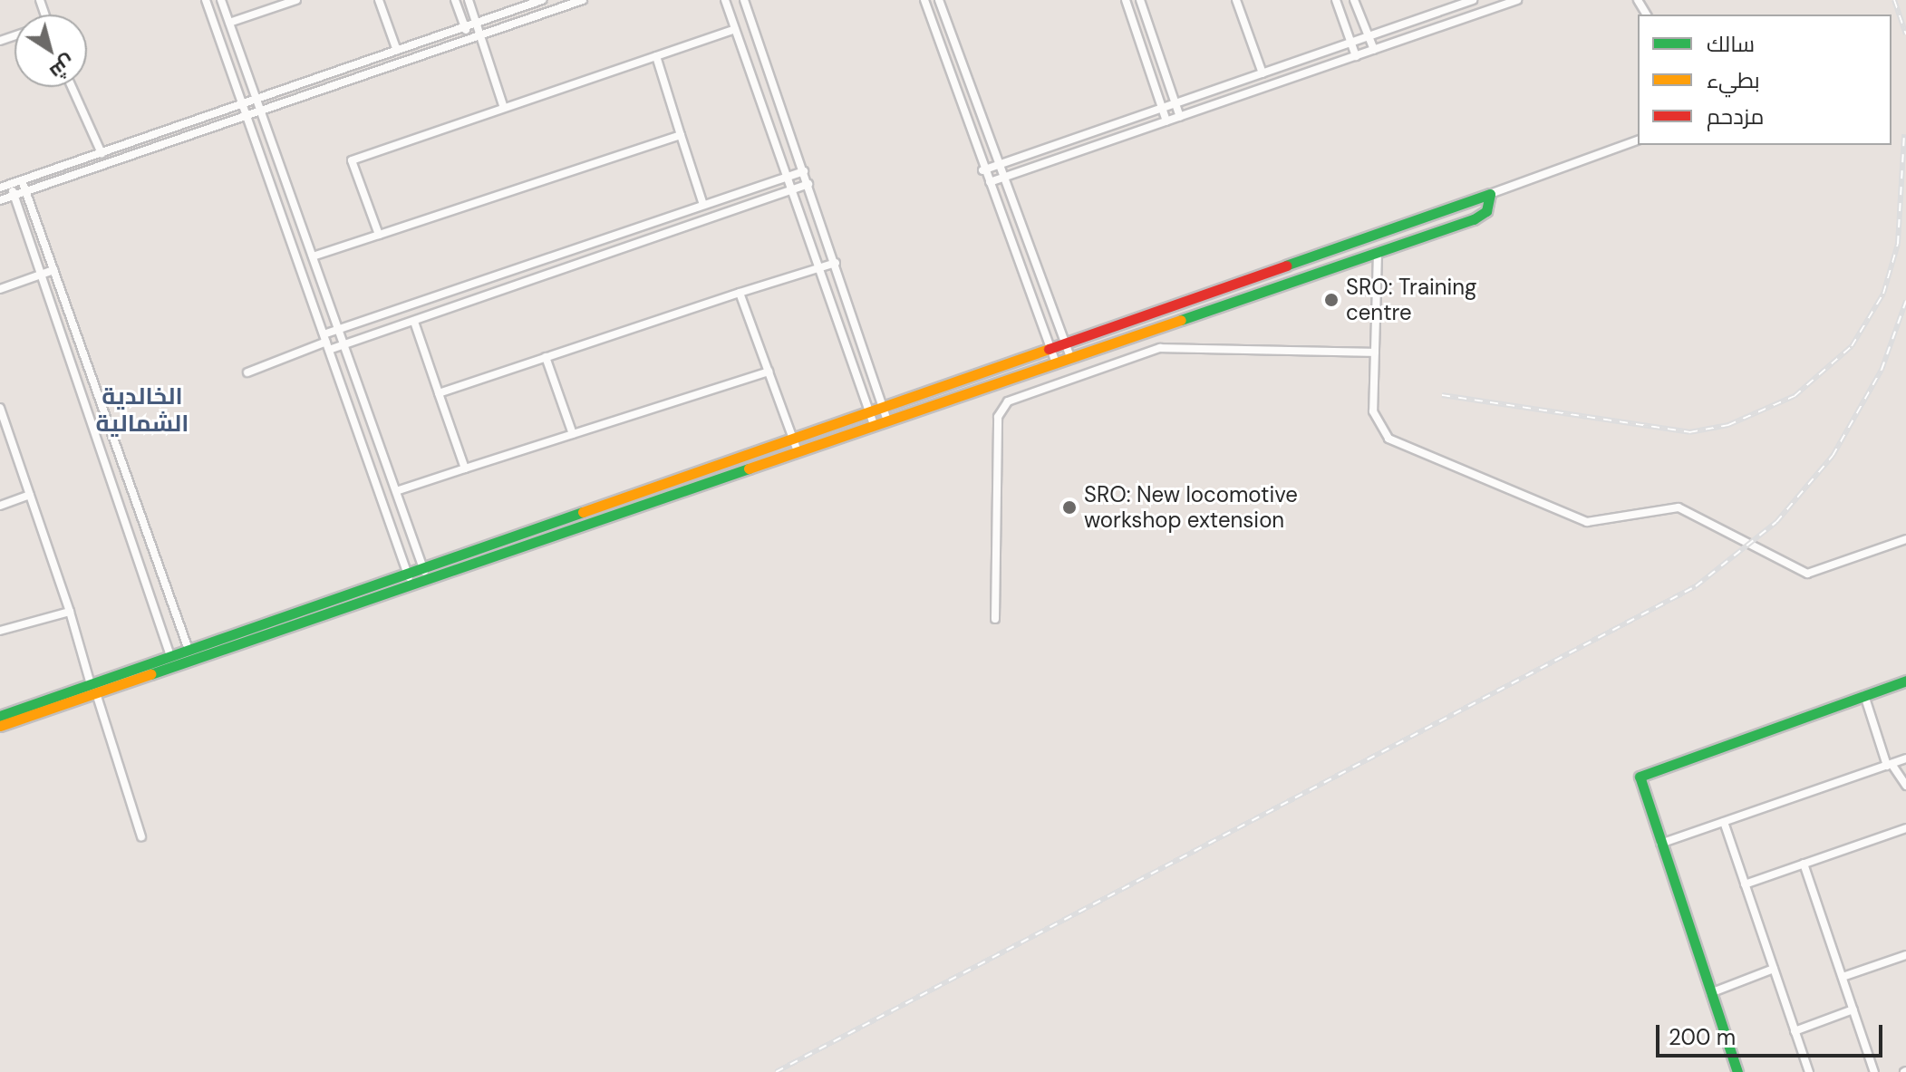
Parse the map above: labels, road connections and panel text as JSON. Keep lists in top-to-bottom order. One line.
{"districts":["الخالدية الشمالية"],"places":["SRO: Training centre","SRO: New locomotive workshop extension"],"legend":["سالك","بطيء","مزدحم"],"scale_bar":"200 m","north":"bottom right"}
